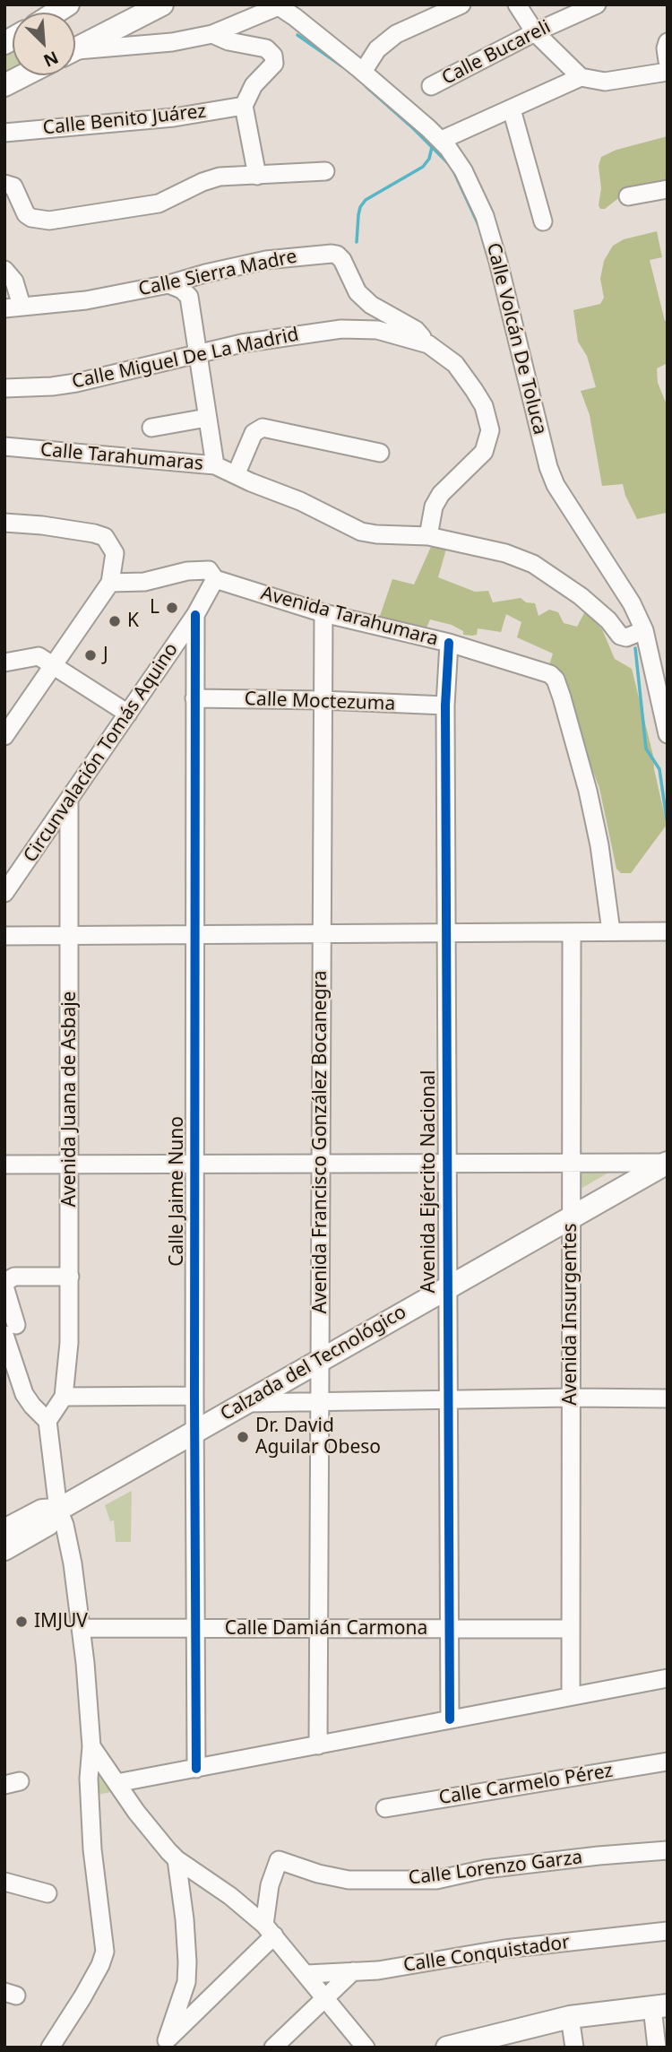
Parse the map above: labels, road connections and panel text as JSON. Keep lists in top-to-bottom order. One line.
{"streets":{"main road":["Calzada del Tecnológico"],"street":["Calle Bucareli","Calle Benito Juárez","Calle Sierra Madre","Calle Volcán De Toluca","Calle Miguel De La Madrid","Calle Tarahumaras","Avenida Tarahumara","Calle Moctezuma","Circunvalación Tomás Aquino","Avenida Juana de Asbaje","Avenida Francisco González Bocanegra","Avenida Ejército Nacional","Calle Jaime Nuno","Avenida Insurgentes","Calle Damián Carmona","Calle Carmelo Pérez","Calle Lorenzo Garza","Calle Conquistador"]},"crossings":[["Calle Sierra Madre","Calle Miguel De La Madrid"],["Calle Volcán De Toluca","Calle Tarahumaras"],["Calle Miguel De La Madrid","Calle Tarahumaras"],["Avenida Tarahumara","Circunvalación Tomás Aquino"],["Avenida Tarahumara","Avenida Francisco González Bocanegra"],["Avenida Tarahumara","Avenida Ejército Nacional"],["Calle Moctezuma","Avenida Francisco González Bocanegra"],["Calle Moctezuma","Avenida Ejército Nacional"],["Calle Moctezuma","Calle Jaime Nuno"],["Circunvalación Tomás Aquino","Avenida Juana de Asbaje"],["Circunvalación Tomás Aquino","Calle Jaime Nuno"],["Avenida Francisco González Bocanegra","Calzada del Tecnológico"],["Avenida Francisco González Bocanegra","Calle Damián Carmona"],["Avenida Ejército Nacional","Calzada del Tecnológico"],["Avenida Ejército Nacional","Calle Damián Carmona"],["Calle Jaime Nuno","Calzada del Tecnológico"],["Calle Jaime Nuno","Calle Damián Carmona"],["Avenida Insurgentes","Calzada del Tecnológico"],["Avenida Insurgentes","Calle Damián Carmona"]],"places":["L","K","J","Dr. David Aguilar Obeso","IMJUV"],"north":"bottom right"}
